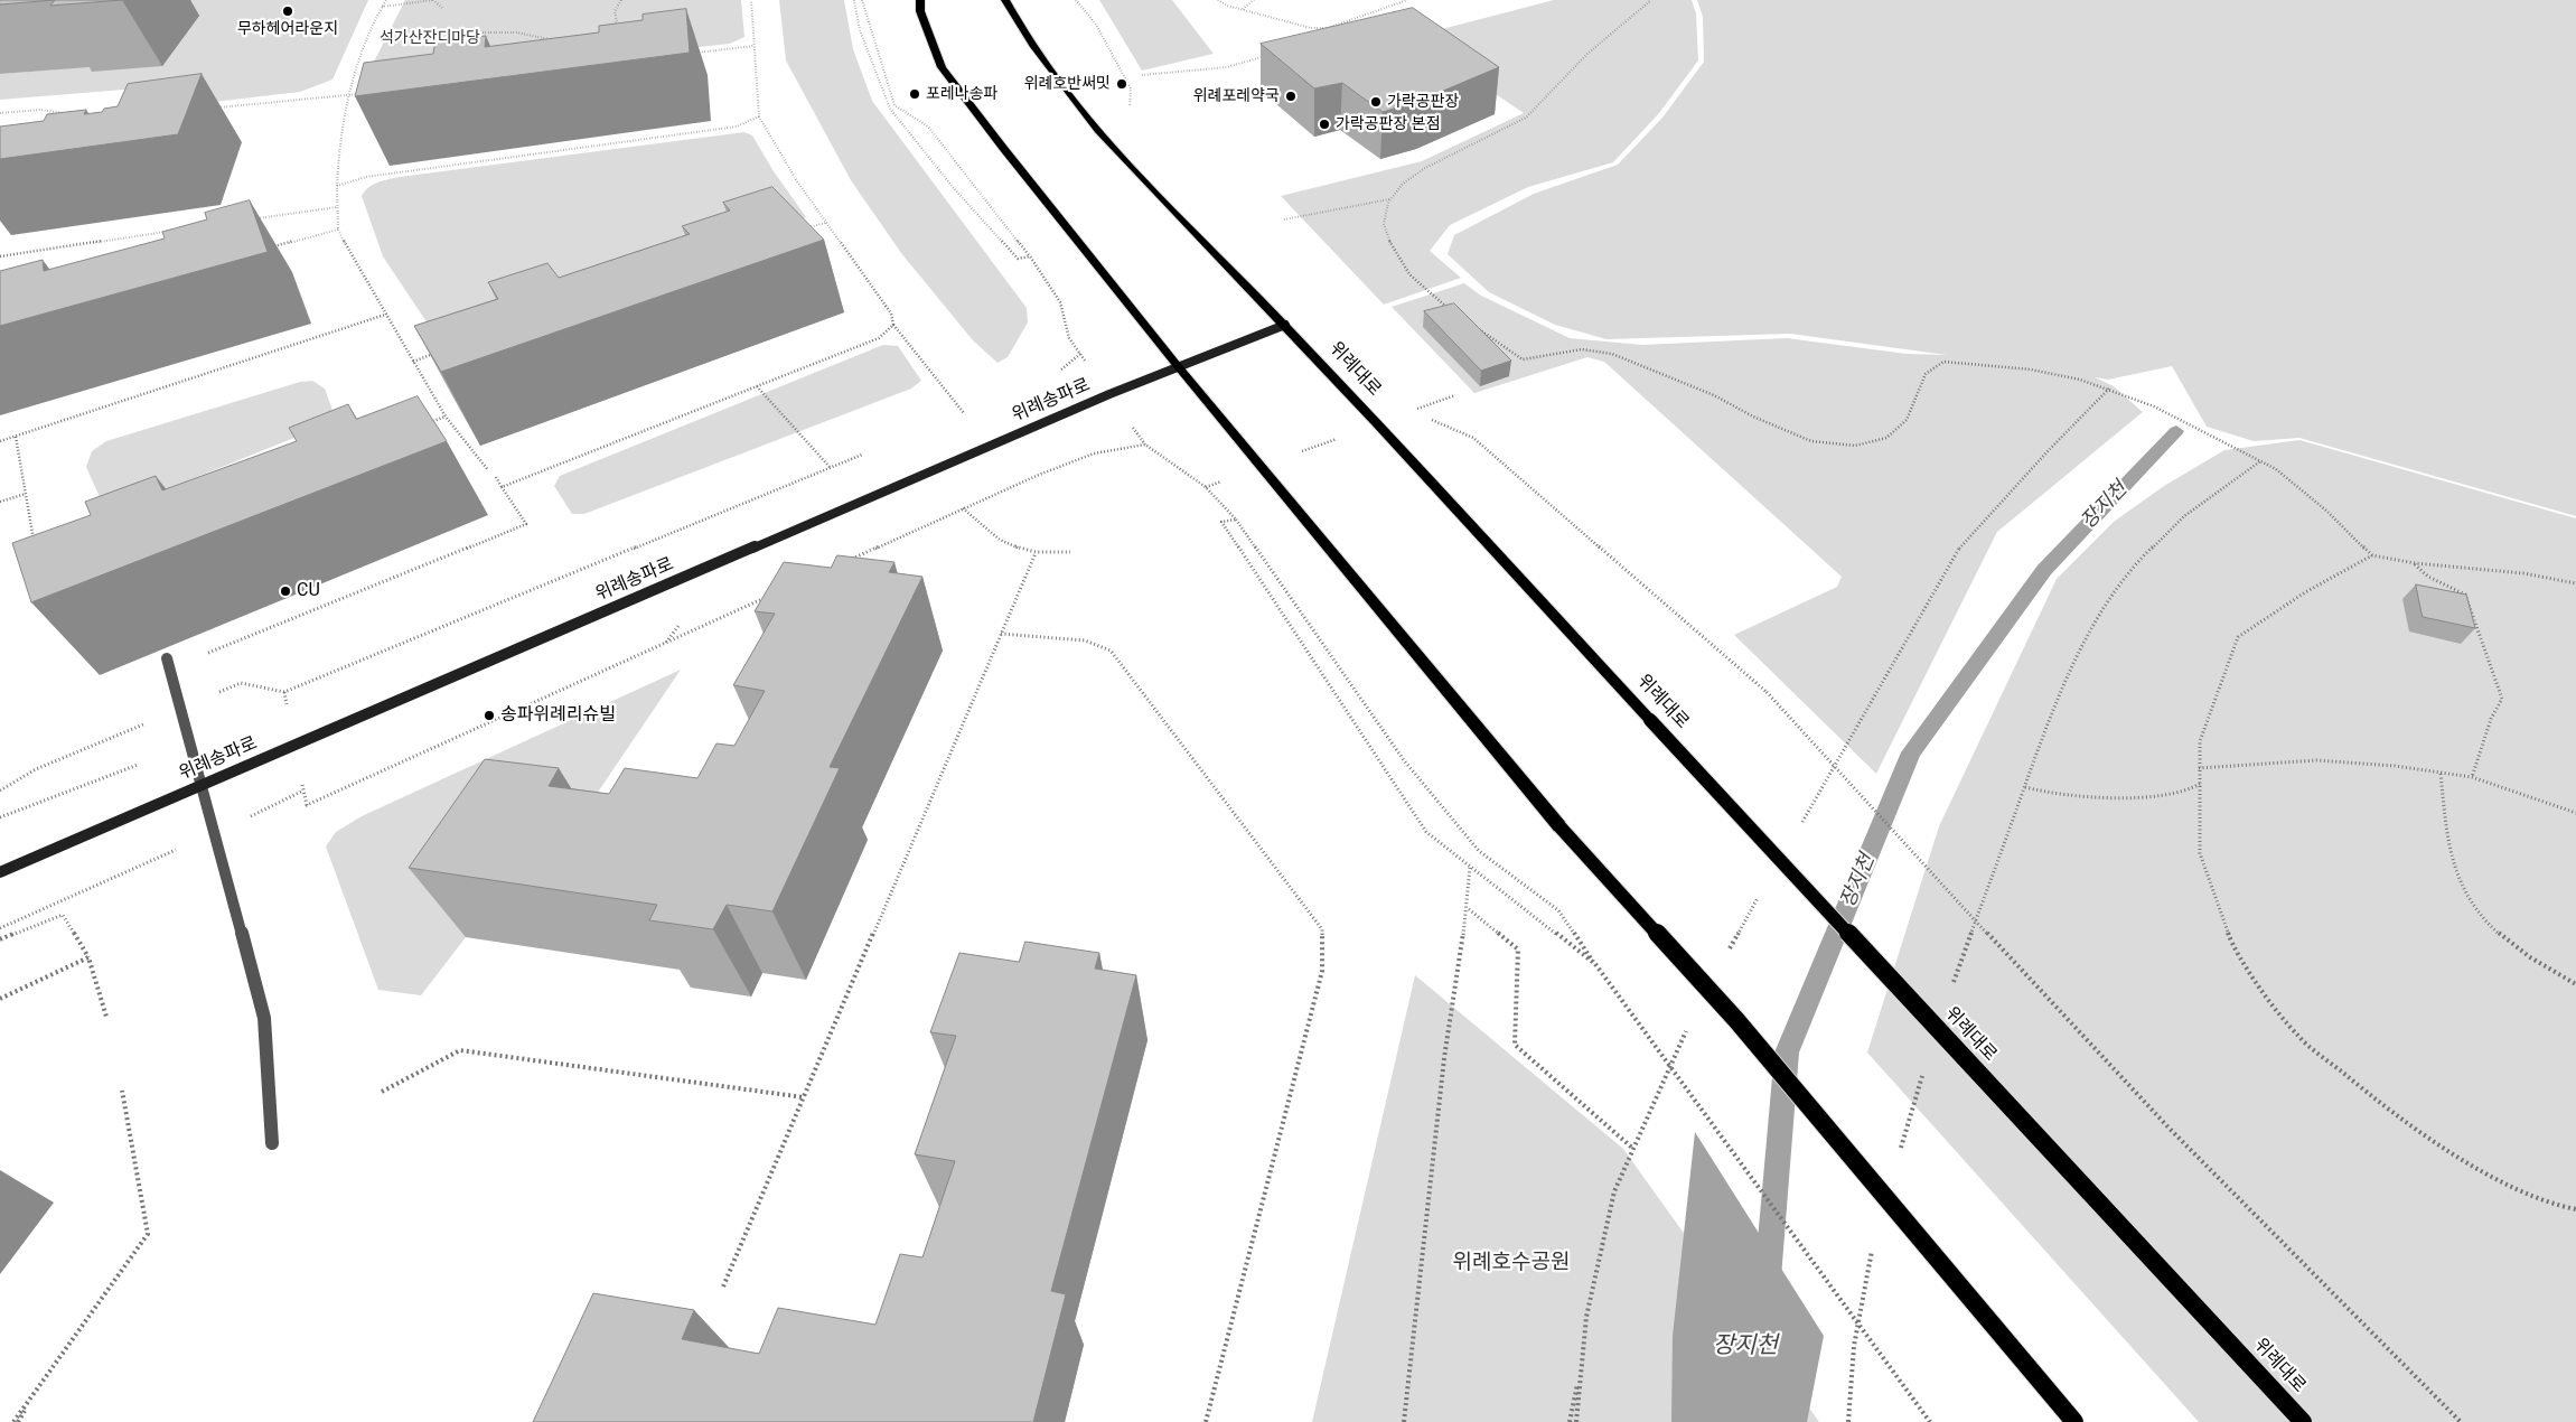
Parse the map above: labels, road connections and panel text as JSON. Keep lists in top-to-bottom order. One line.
{"streets":{"main road":["위례대로","위례송파로"]},"crossings":[["위례대로","위례송파로"]],"water":["장지천"],"parks":["석가산잔디마당","위례호수공원"],"places":["무하헤어라운지","위례호반써밋","포레나송파","위례포레약국","가락공판장","가락공판장 본점","CU","송파위례리슈빌"]}
